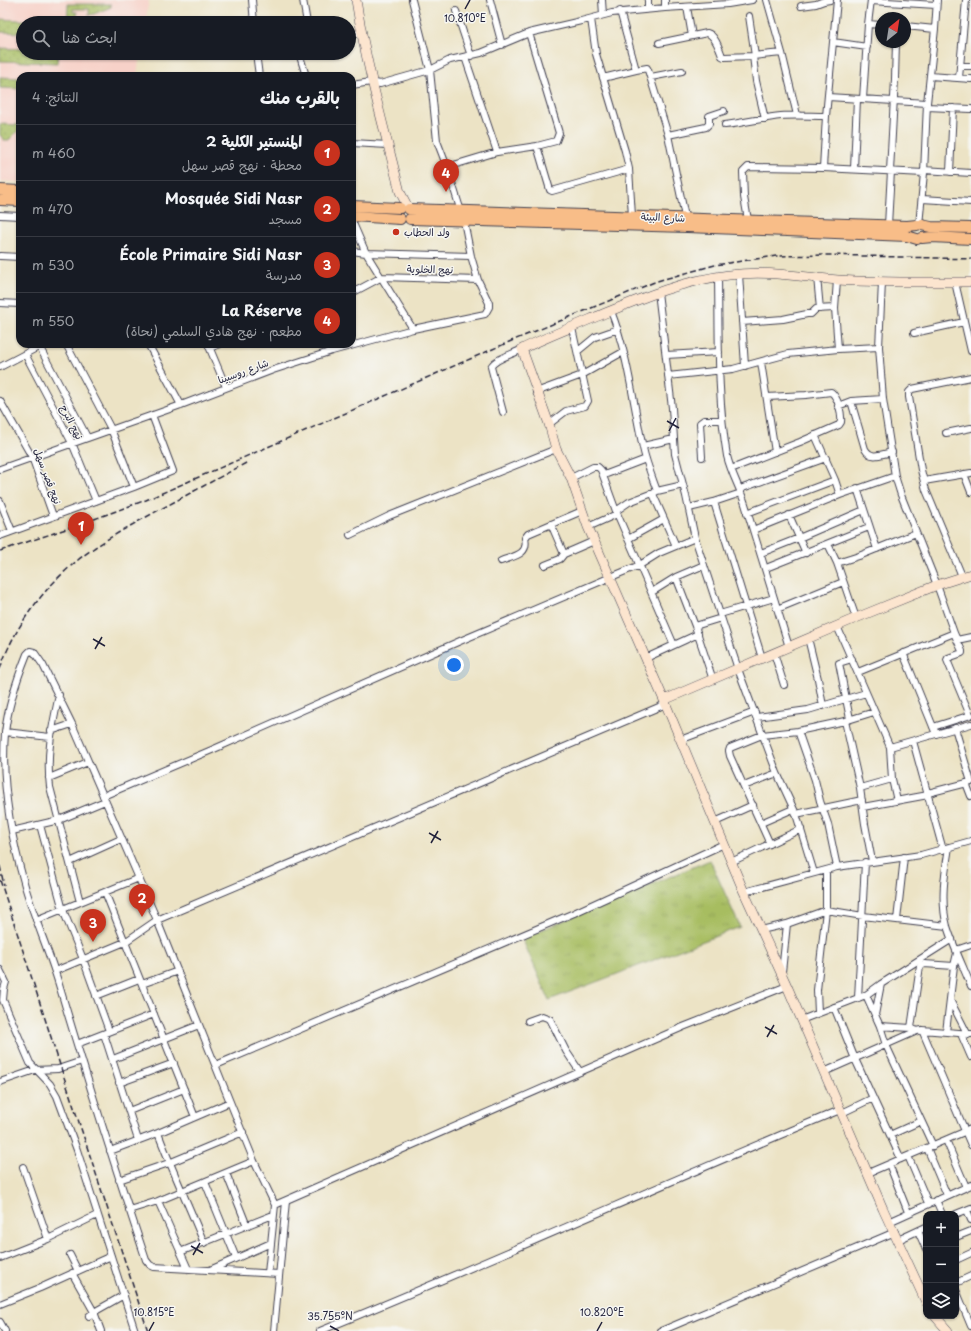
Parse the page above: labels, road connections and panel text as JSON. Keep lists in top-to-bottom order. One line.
{"streets":{"main road":["شارع البيئة"],"street":["نهج الخلوية","شارع روسبينا","نهج البرج","نهج قصر سهل"]},"crossings":[["شارع البيئة","شارع روسبينا"],["نهج الخلوية","شارع روسبينا"],["شارع روسبينا","نهج البرج"],["شارع روسبينا","نهج قصر سهل"]],"places":["ولد الحطاب"],"north":"top right","page":{"search":"ابحث هنا","heading":["بالقرب منك","النتائج: 4"],"list":[{"mark":"1","name":"المنستير الكلية 2","note":"محطة · نهج قصر سهل","value":"460 m"},{"mark":"2","name":"Mosquée Sidi Nasr","note":"مسجد","value":"470 m"},{"mark":"3","name":"École Primaire Sidi Nasr","note":"مدرسة","value":"530 m"},{"mark":"4","name":"La Réserve","note":"مطعم · نهج هادي السلمي (نحاة)","value":"550 m"}],"pins":["4","1","2","3"],"map_buttons":["+","−"]},"coordinates":["10.810°E","10.815°E","10.820°E","35.755°N"]}
